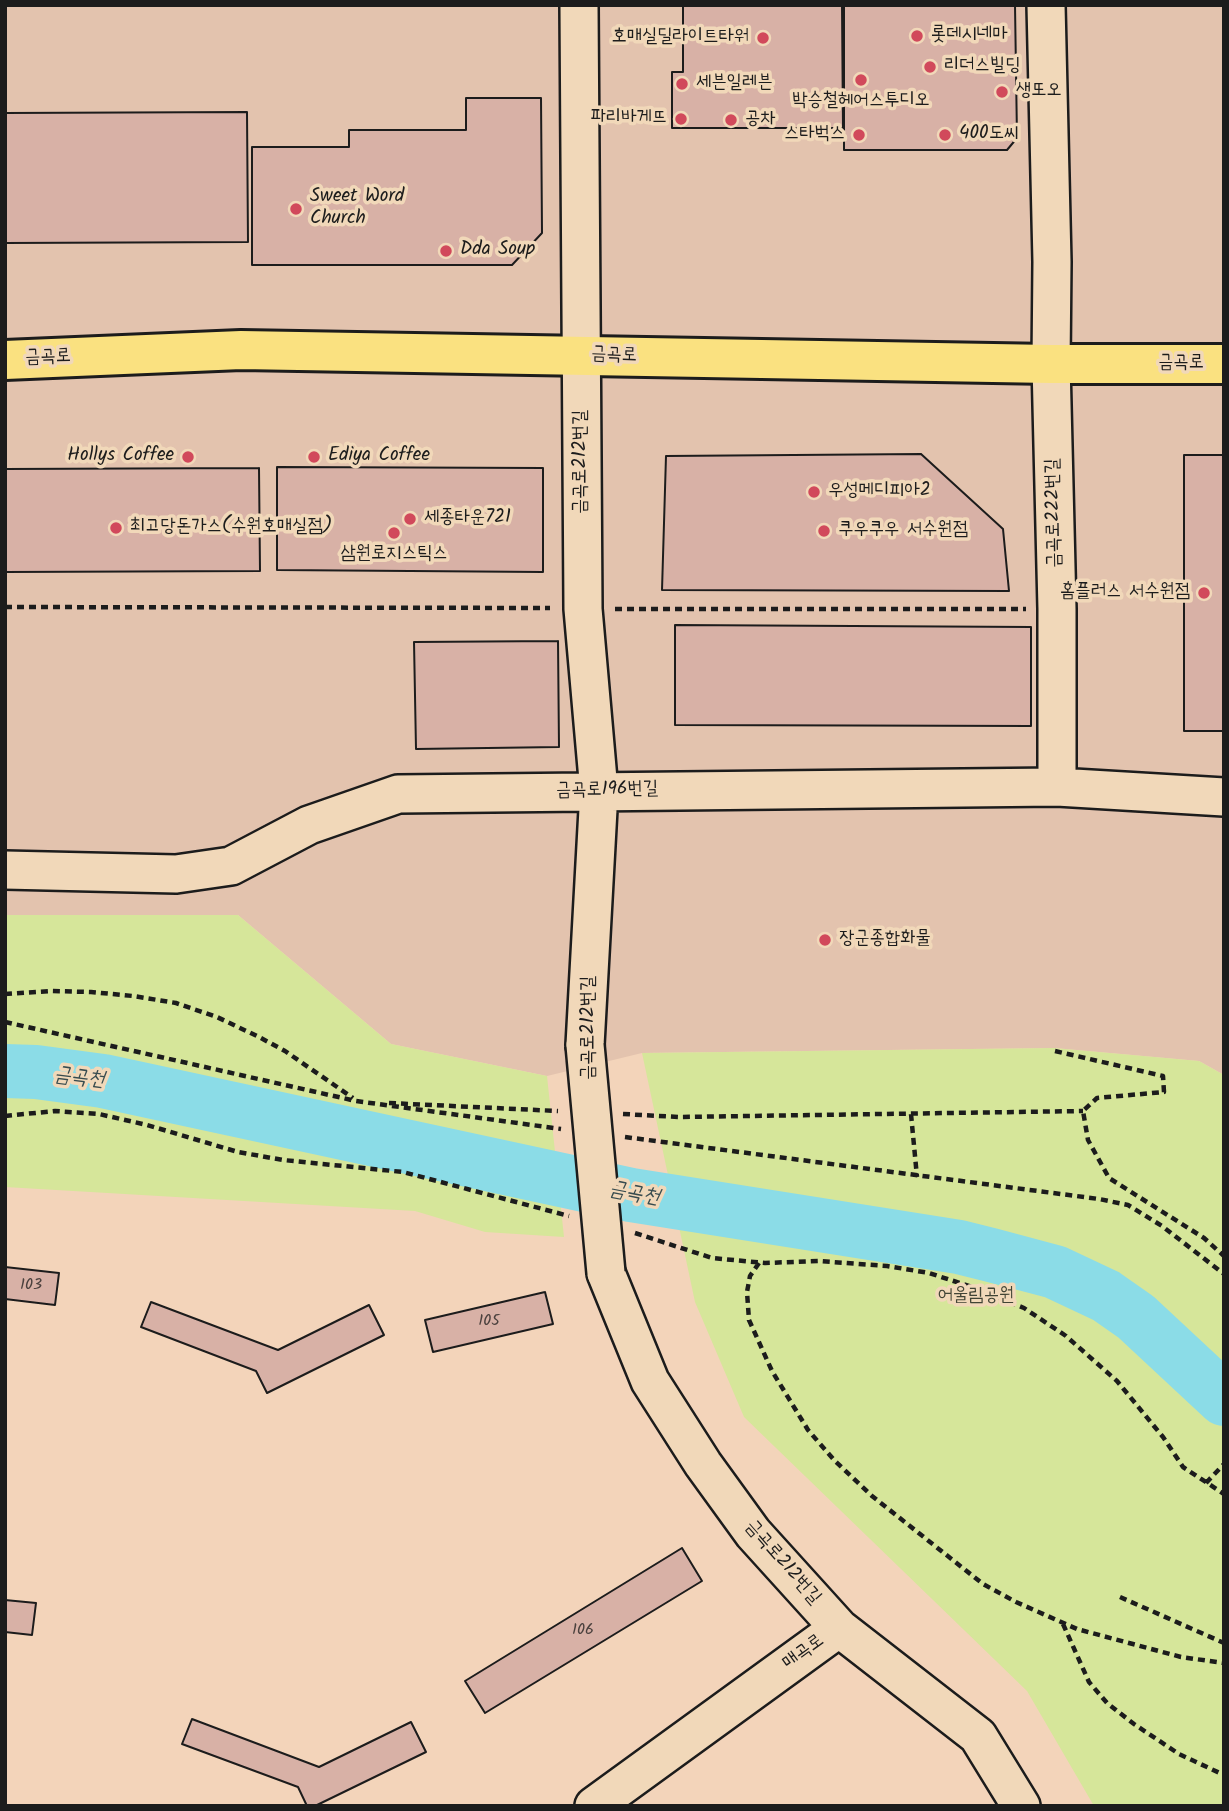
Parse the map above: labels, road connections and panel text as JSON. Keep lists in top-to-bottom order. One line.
{"streets":{"main road":["금곡로"],"street":["금곡로212번길","금곡로222번길","금곡로196번길","매곡로"]},"crossings":[["금곡로","금곡로212번길"],["금곡로","금곡로222번길"],["금곡로212번길","금곡로196번길"],["금곡로212번길","매곡로"],["금곡로222번길","금곡로196번길"]],"water":["금곡천"],"parks":["어울림공원"],"places":["롯데시네마","호매실딜라이트타워","리더스빌딩","박승철헤어스투디오","세븐일레븐","생또오","파리바게뜨","공차","스타벅스","400도씨","Sweet Word Church","Dda Soup","Hollys Coffee","Ediya Coffee","우성메디피아2","세종타운721","최고당돈가스(수원호매실점)","쿠우쿠우 서수원점","삼원로지스틱스","홈플러스 서수원점","장군종합화물"],"house_numbers":["103","105","106"]}
